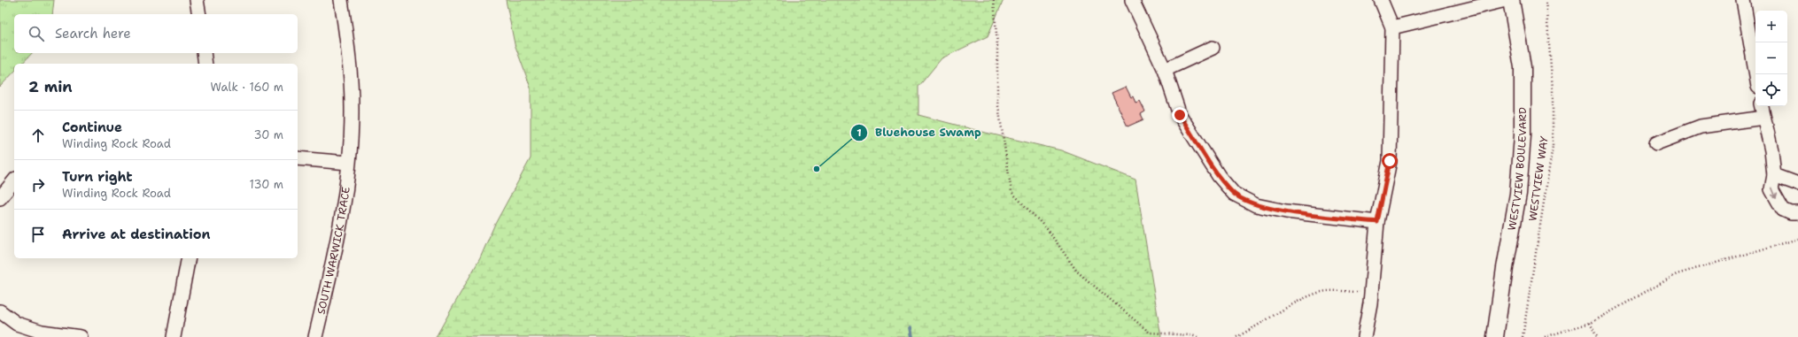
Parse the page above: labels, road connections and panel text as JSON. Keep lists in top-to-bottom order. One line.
{"streets":{"street":["WESTVIEW BOULEVARD","SOUTH WARWICK TRACE"],"path":["WESTVIEW WAY"]},"places":["Bluehouse Swamp"],"page":{"map_buttons":["+","−"],"search":"Search here","heading":["2 min","Walk · 160 m"],"list":[["Continue","Winding Rock Road","30 m"],["Turn right","Winding Rock Road","130 m"],"Arrive at destination"]}}
